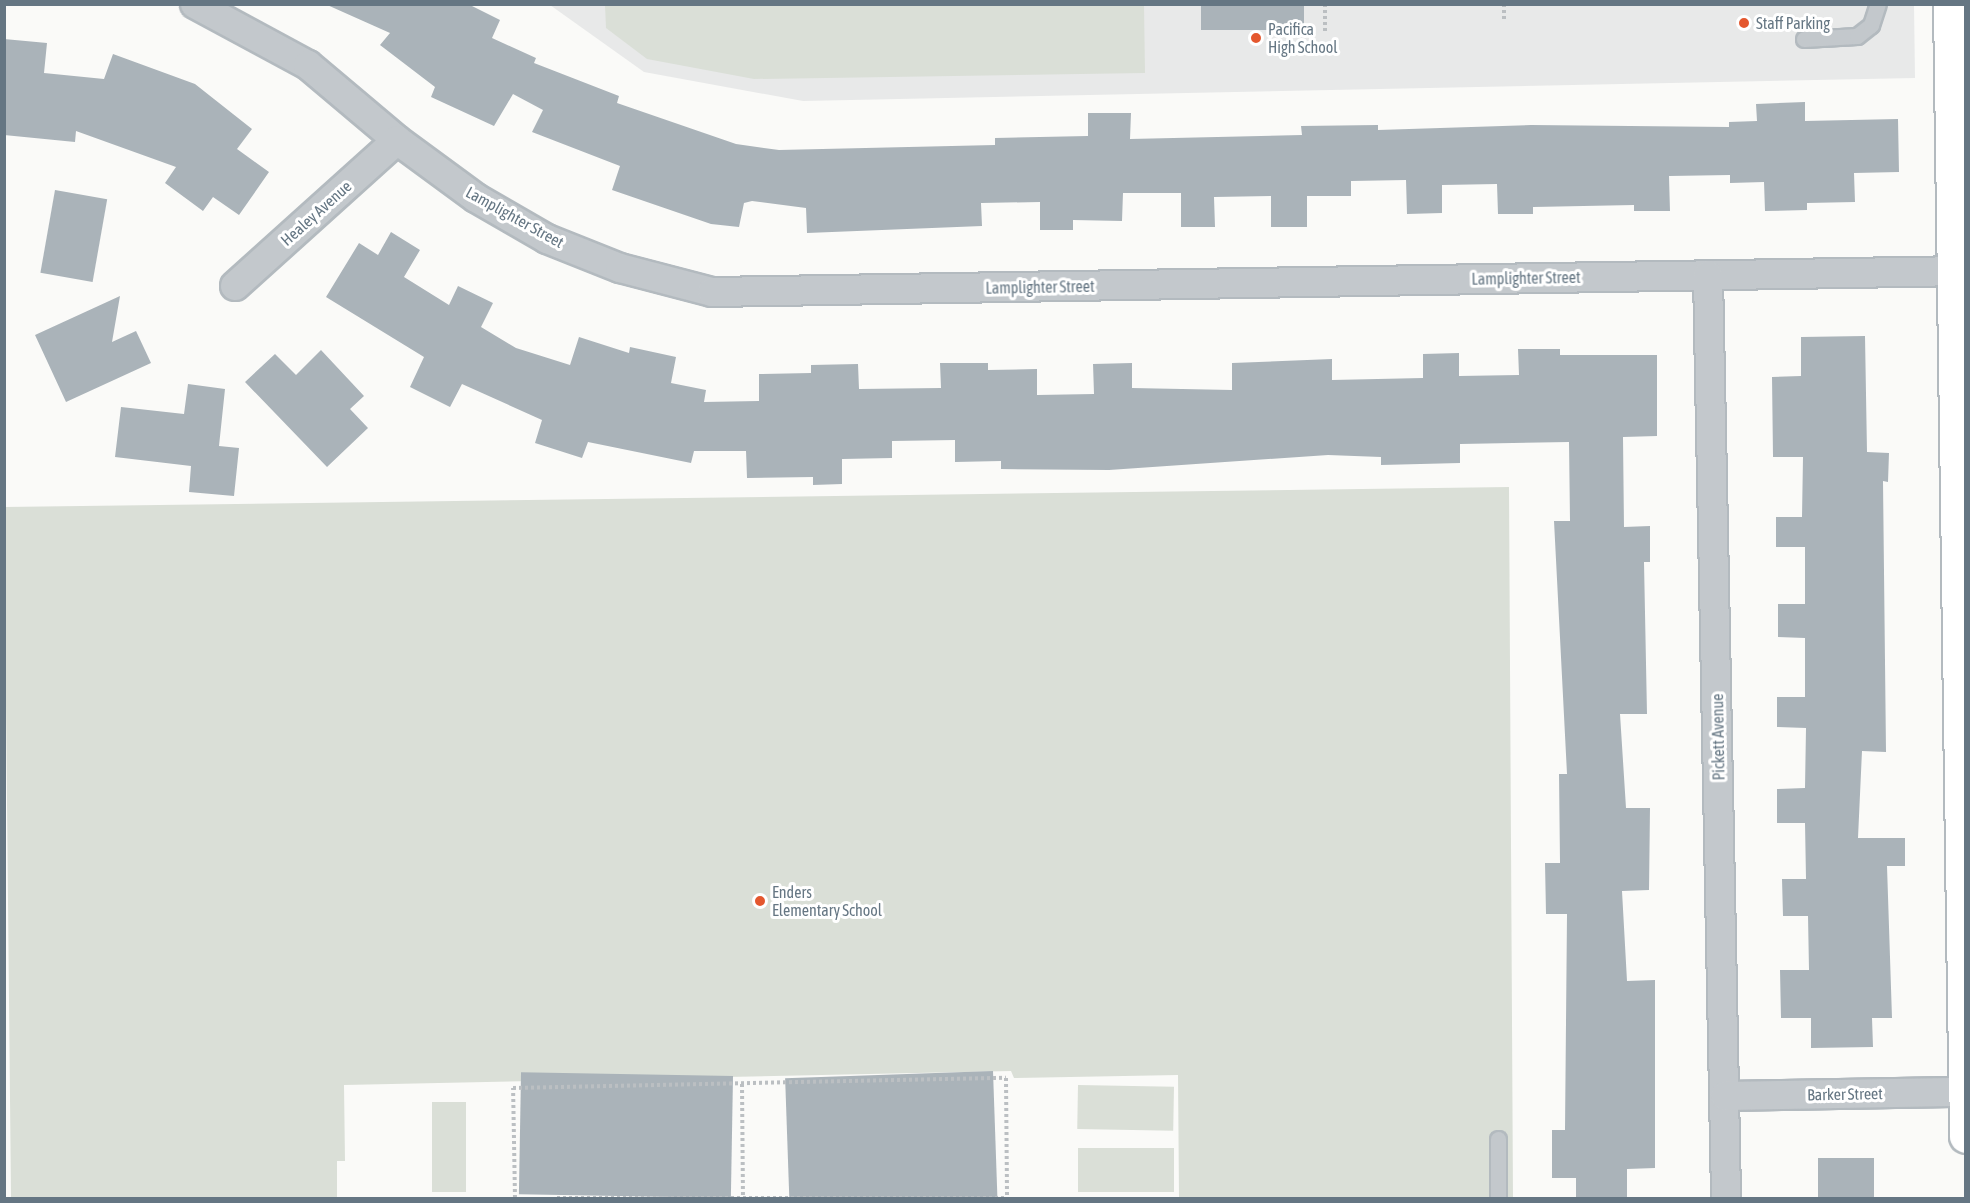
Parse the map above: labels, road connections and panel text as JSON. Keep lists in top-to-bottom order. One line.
{"streets":{"street":["Healey Avenue","Lamplighter Street","Pickett Avenue","Barker Street"]},"crossings":[["Healey Avenue","Lamplighter Street"],["Lamplighter Street","Pickett Avenue"],["Pickett Avenue","Barker Street"]],"places":["Staff Parking","Pacifica High School","Enders Elementary School"]}
